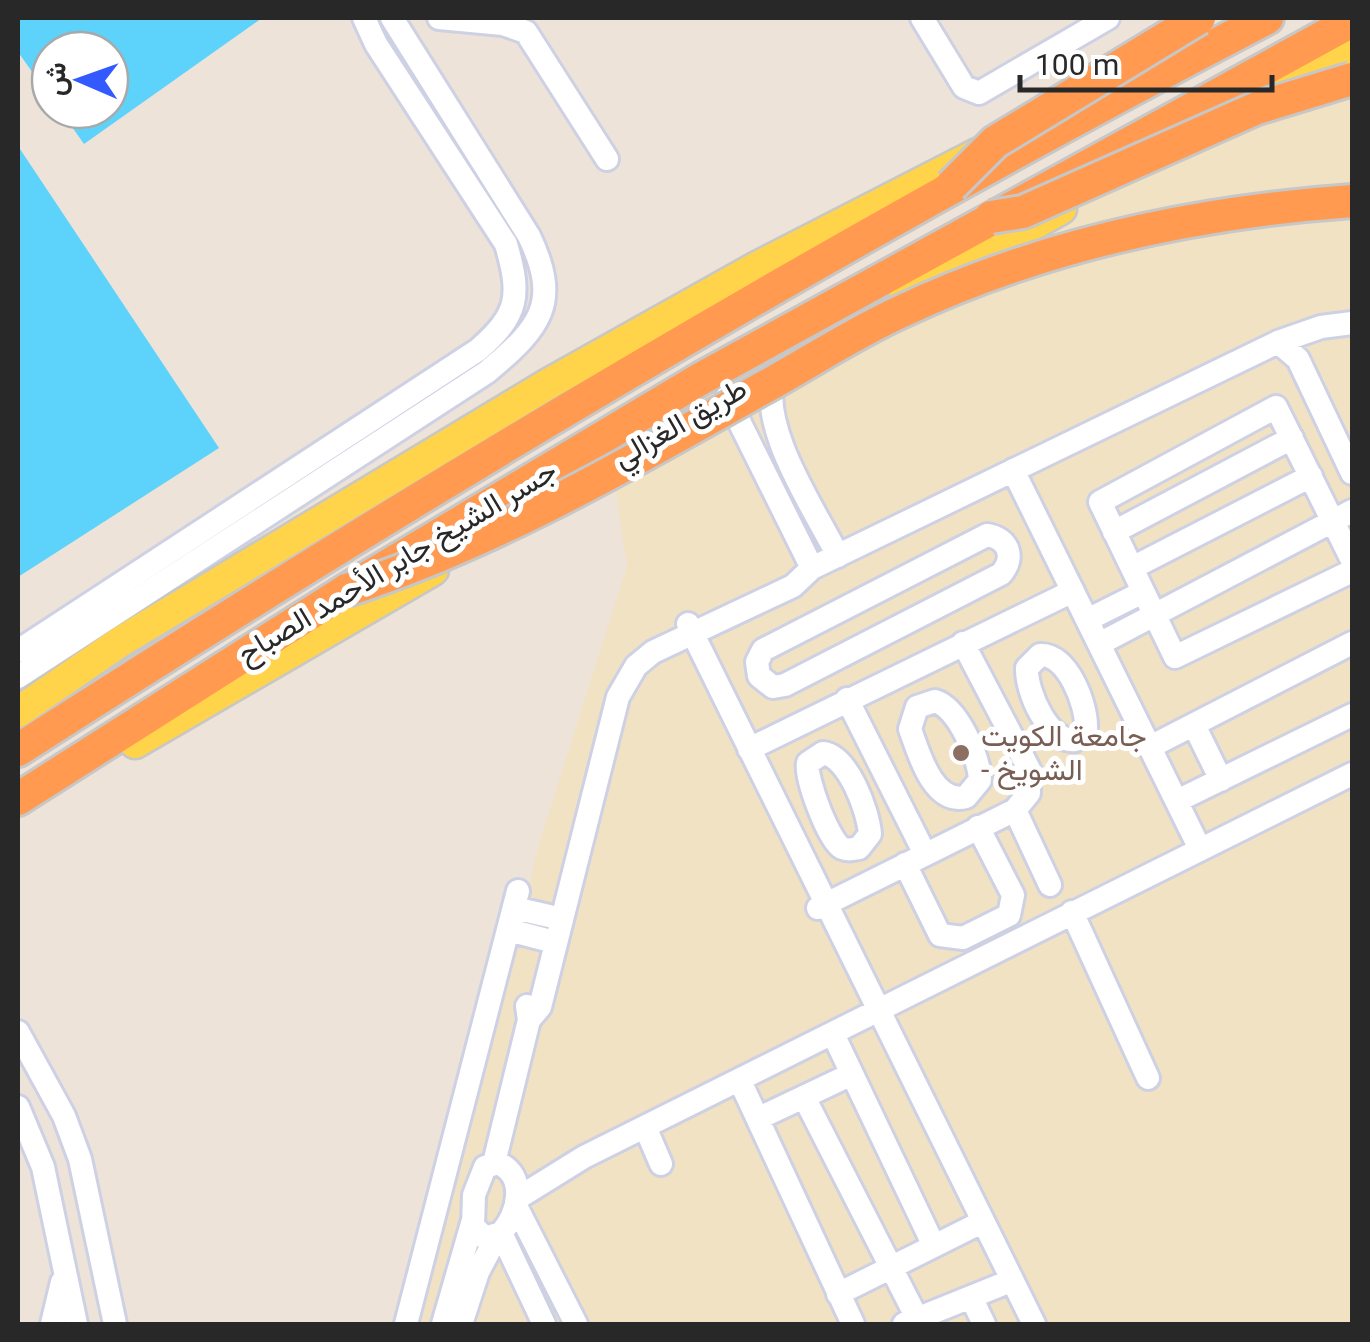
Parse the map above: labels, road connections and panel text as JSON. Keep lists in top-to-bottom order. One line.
{"streets":{"highway":["جسر الشيخ جابر الأحمد الصباح"],"main road":["طريق الغزالي"]},"places":["جامعة الكويت - الشويخ"],"scale_bar":"100 m","north":"left"}
